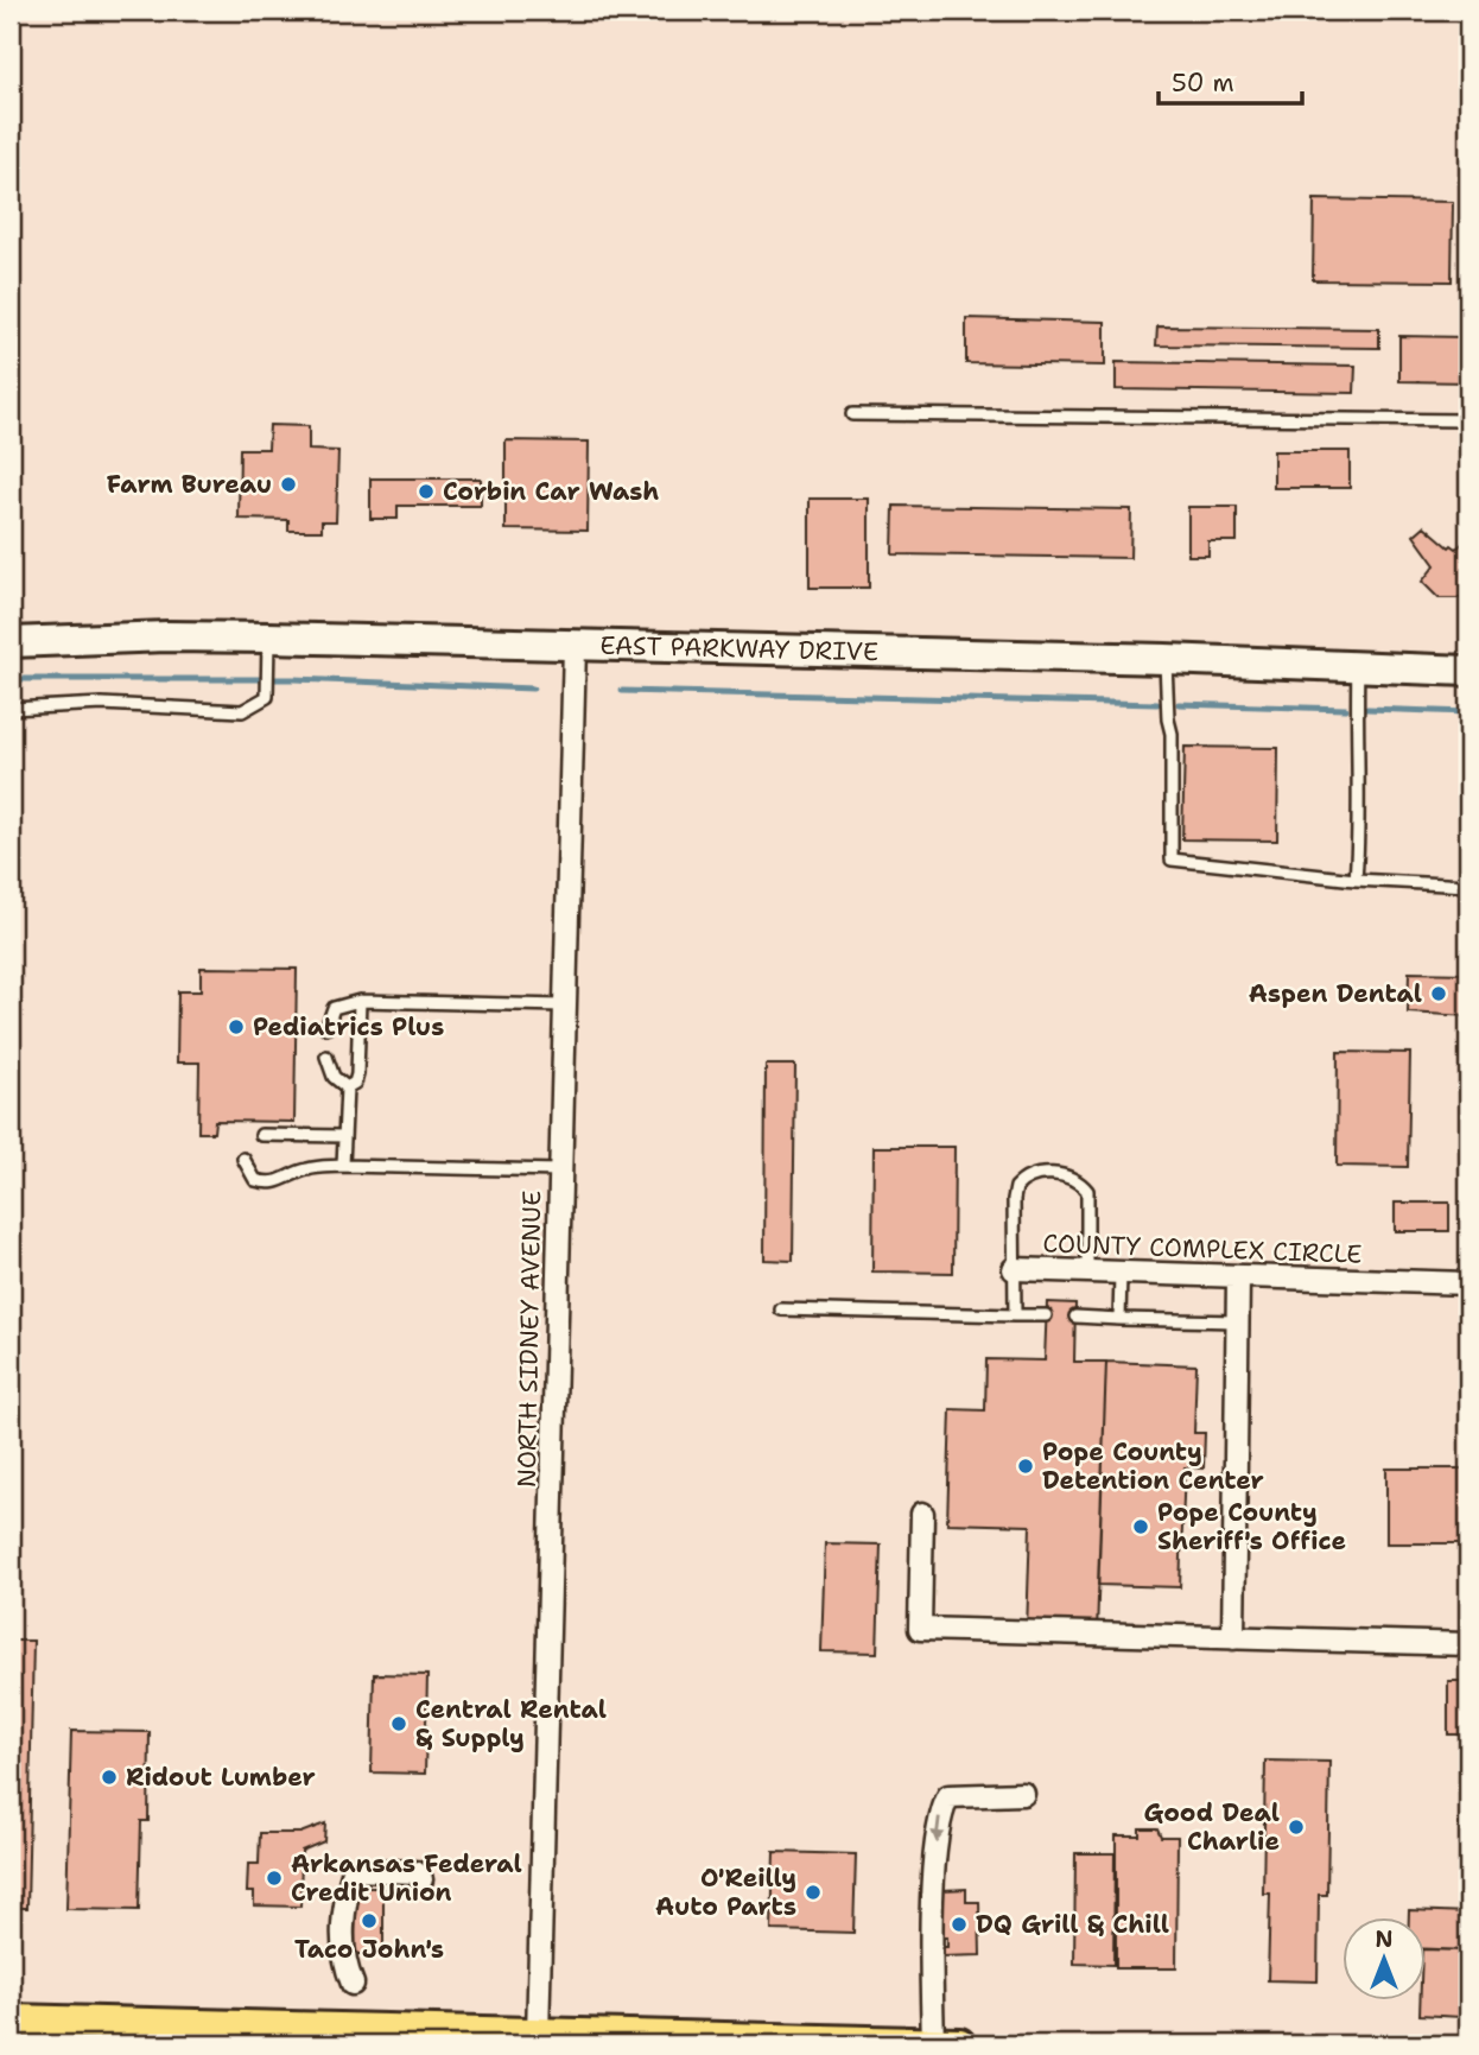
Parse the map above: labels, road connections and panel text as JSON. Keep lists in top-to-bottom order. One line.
{"streets":{"main road":["EAST PARKWAY DRIVE"],"street":["COUNTY COMPLEX CIRCLE","NORTH SIDNEY AVENUE"]},"crossings":[["EAST PARKWAY DRIVE","NORTH SIDNEY AVENUE"]],"places":["Farm Bureau","Corbin Car Wash","Aspen Dental","Pediatrics Plus","Pope County Detention Center","Pope County Sheriff's Office","Central Rental & Supply","Ridout Lumber","Good Deal Charlie","Arkansas Federal Credit Union","O'Reilly Auto Parts","Taco John's","DQ Grill & Chill"],"scale_bar":"50 m","north":"top"}
